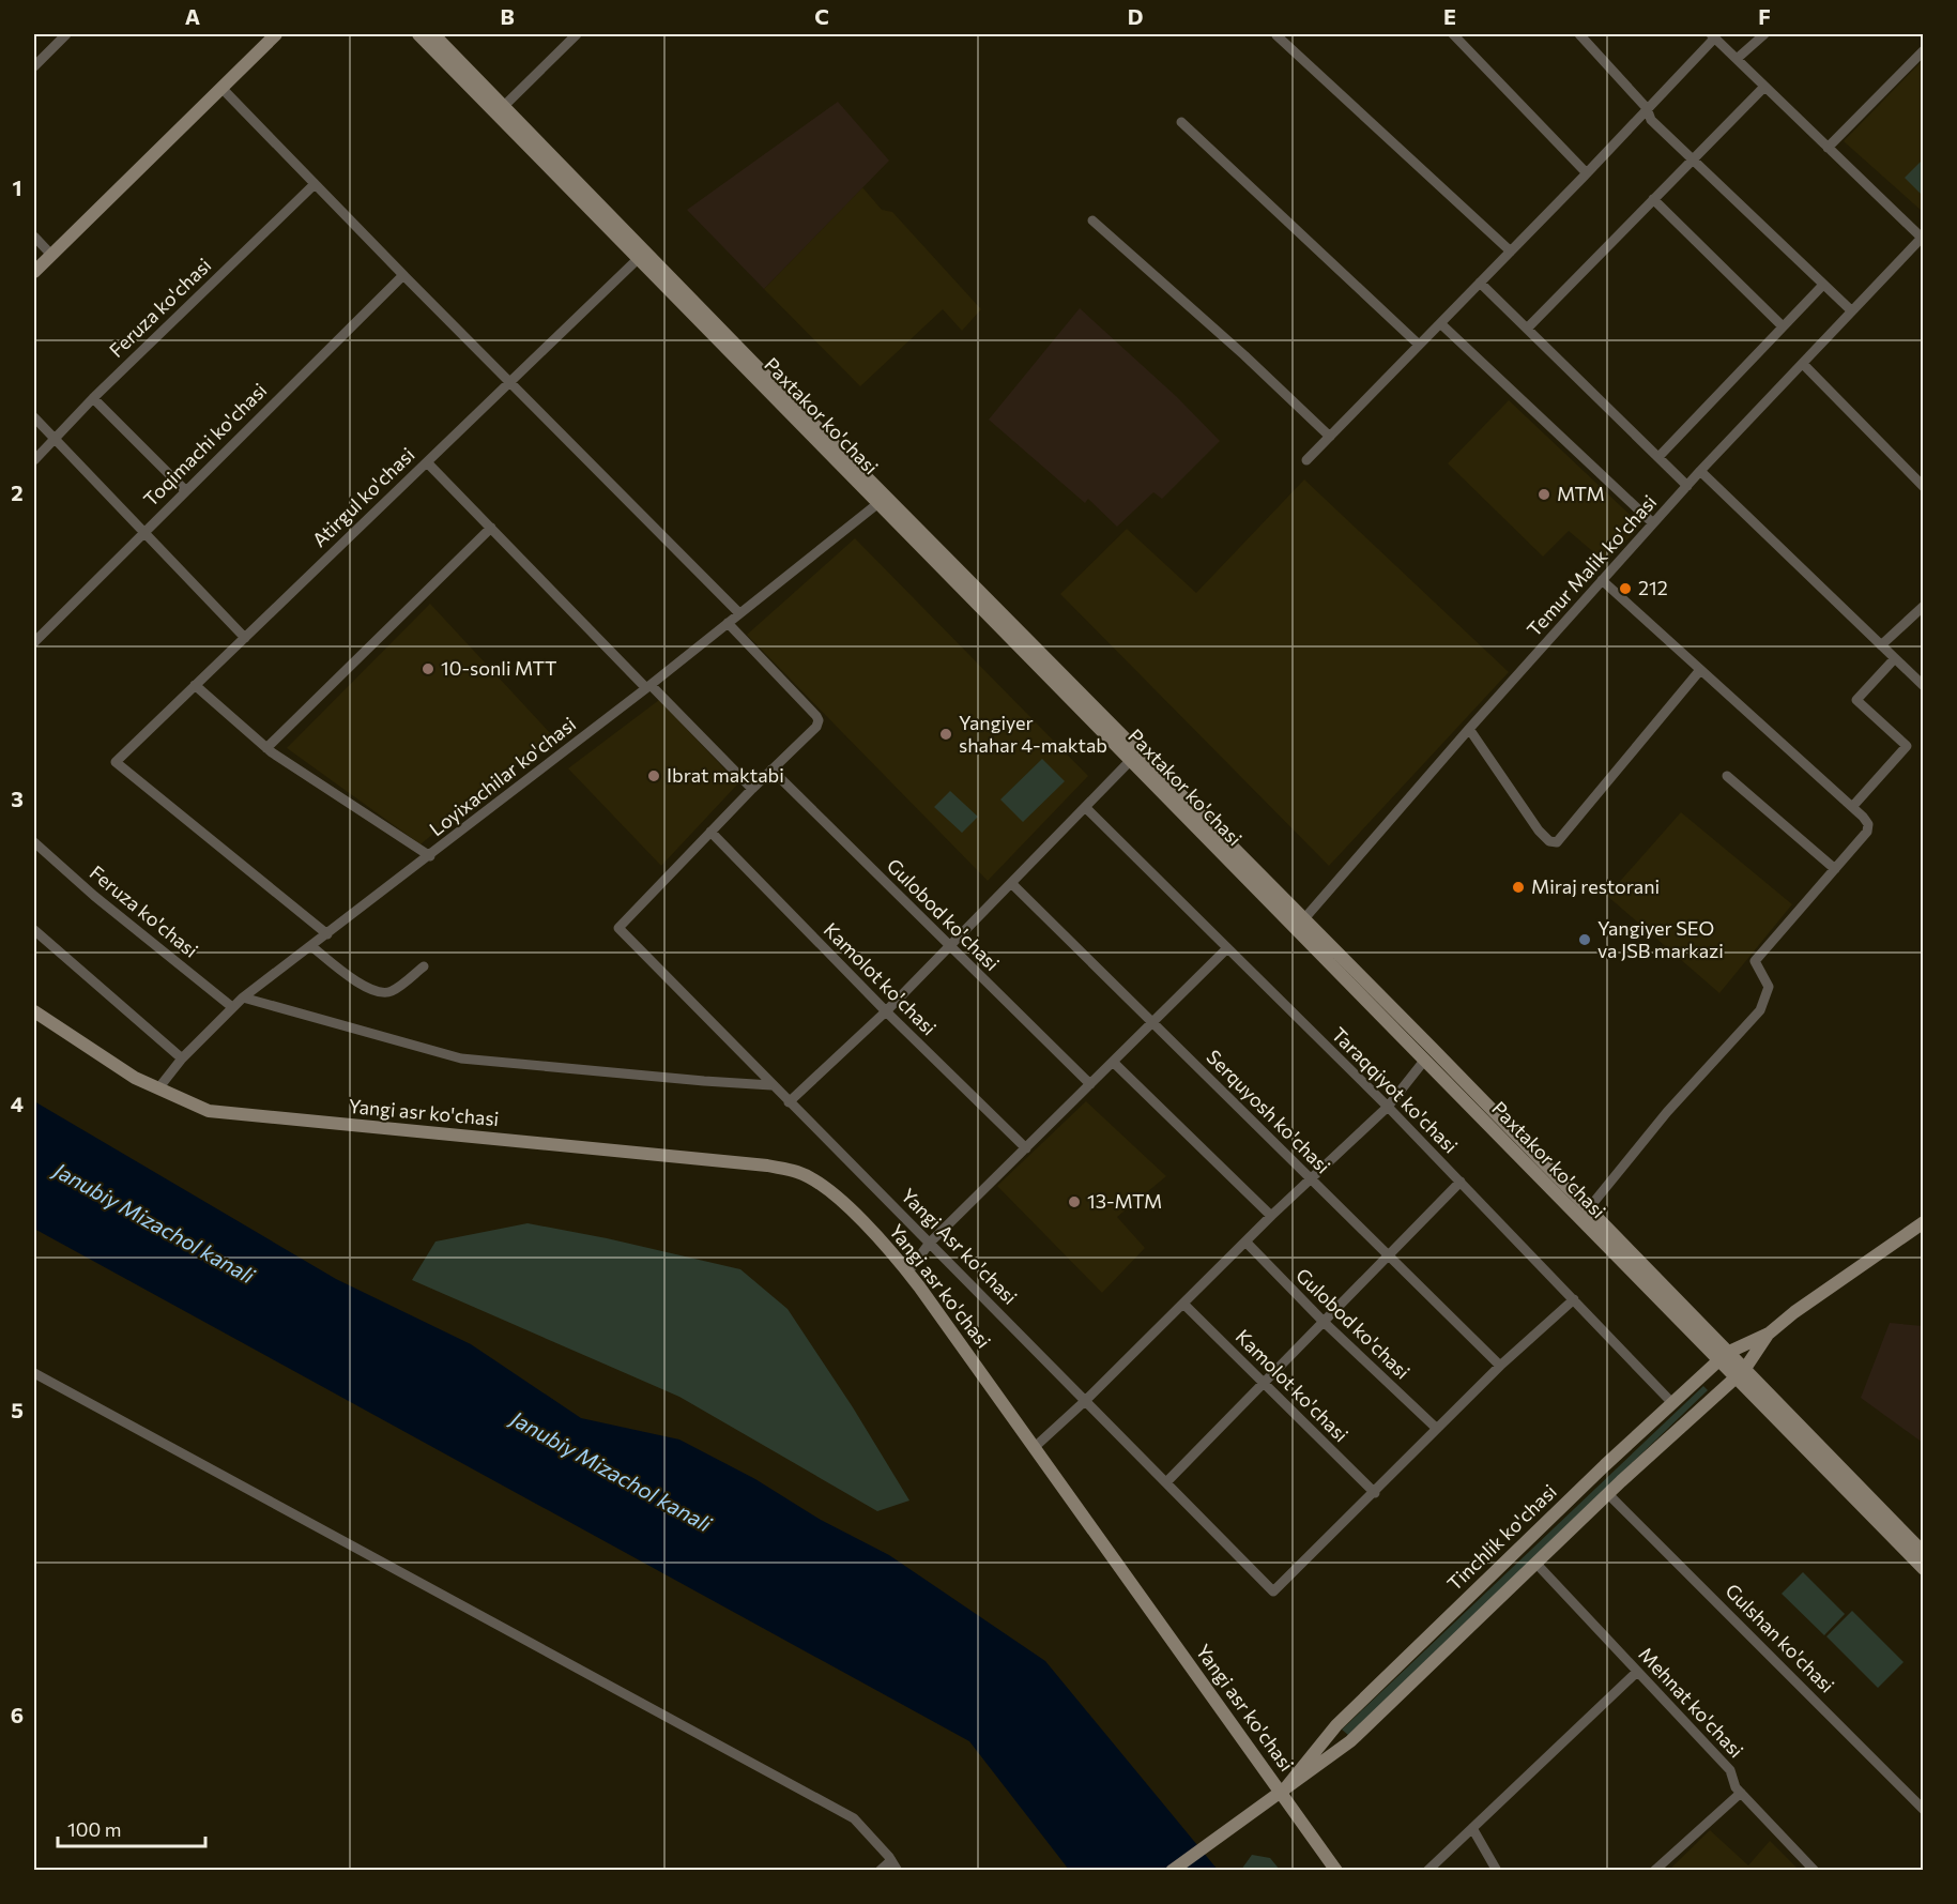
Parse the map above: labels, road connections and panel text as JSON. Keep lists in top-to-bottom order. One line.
{"streets":{"main road":["Paxtakor ko'chasi","Yangi asr ko'chasi","Tinchlik ko'chasi"],"street":["Feruza ko'chasi","Toqimachi ko'chasi","Atirgul ko'chasi","Temur Malik ko'chasi","Loyixachilar ko'chasi","Gulobod ko'chasi","Kamolot ko'chasi","Taraqqiyot ko'chasi","Serquyosh ko'chasi","Yangi Asr ko'chasi","Gulshan ko'chasi","Mehnat ko'chasi"]},"crossings":[["Feruza ko'chasi","Loyixachilar ko'chasi"],["Paxtakor ko'chasi","Atirgul ko'chasi"],["Paxtakor ko'chasi","Temur Malik ko'chasi"],["Paxtakor ko'chasi","Loyixachilar ko'chasi"],["Paxtakor ko'chasi","Tinchlik ko'chasi"],["Atirgul ko'chasi","Loyixachilar ko'chasi"],["Loyixachilar ko'chasi","Yangi asr ko'chasi"],["Kamolot ko'chasi","Yangi Asr ko'chasi"],["Taraqqiyot ko'chasi","Tinchlik ko'chasi"],["Yangi asr ko'chasi","Tinchlik ko'chasi"],["Tinchlik ko'chasi","Gulshan ko'chasi"],["Tinchlik ko'chasi","Mehnat ko'chasi"]],"water":["Janubiy Mizachol kanali"],"places":["MTM","212","10-sonli MTT","Yangiyer shahar 4-maktab","Ibrat maktabi","Miraj restorani","Yangiyer SEO va JSB markazi","13-MTM"],"scale_bar":"100 m","grid":{"columns":["A","B","C","D","E","F"],"rows":["1","2","3","4","5","6"]}}
